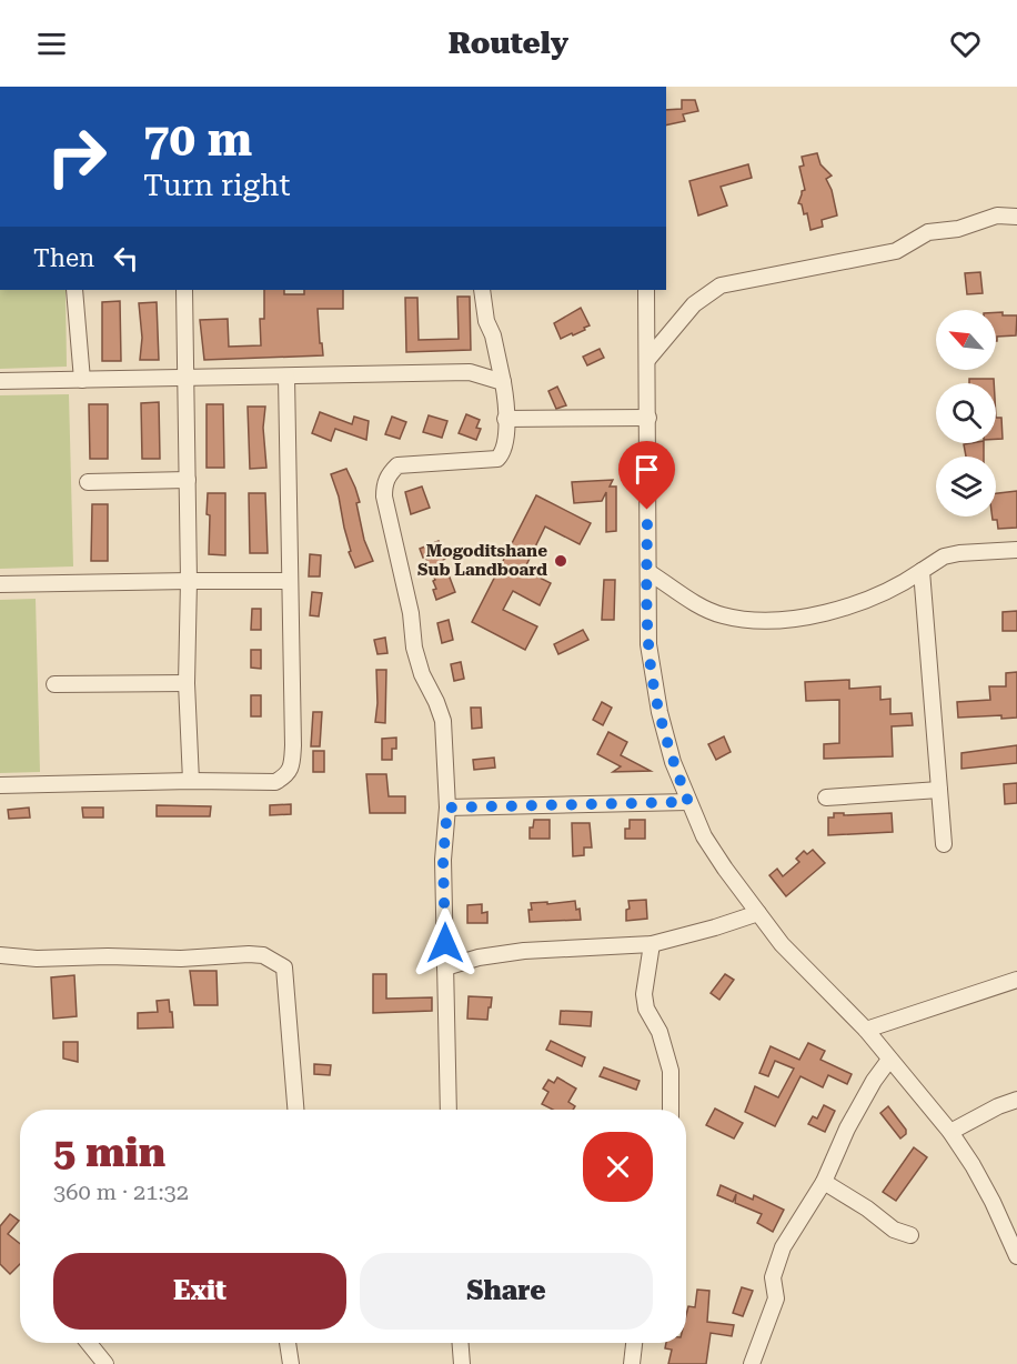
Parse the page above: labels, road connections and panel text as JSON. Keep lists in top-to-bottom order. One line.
{"places":["Mogoditshane Sub Landboard"],"north":"top left","page":{"header":"Routely","turn":["70 m","Turn right"],"then":"Then","heading":["5 min","360 m · 21:32"],"buttons":["Exit","Share"]}}
